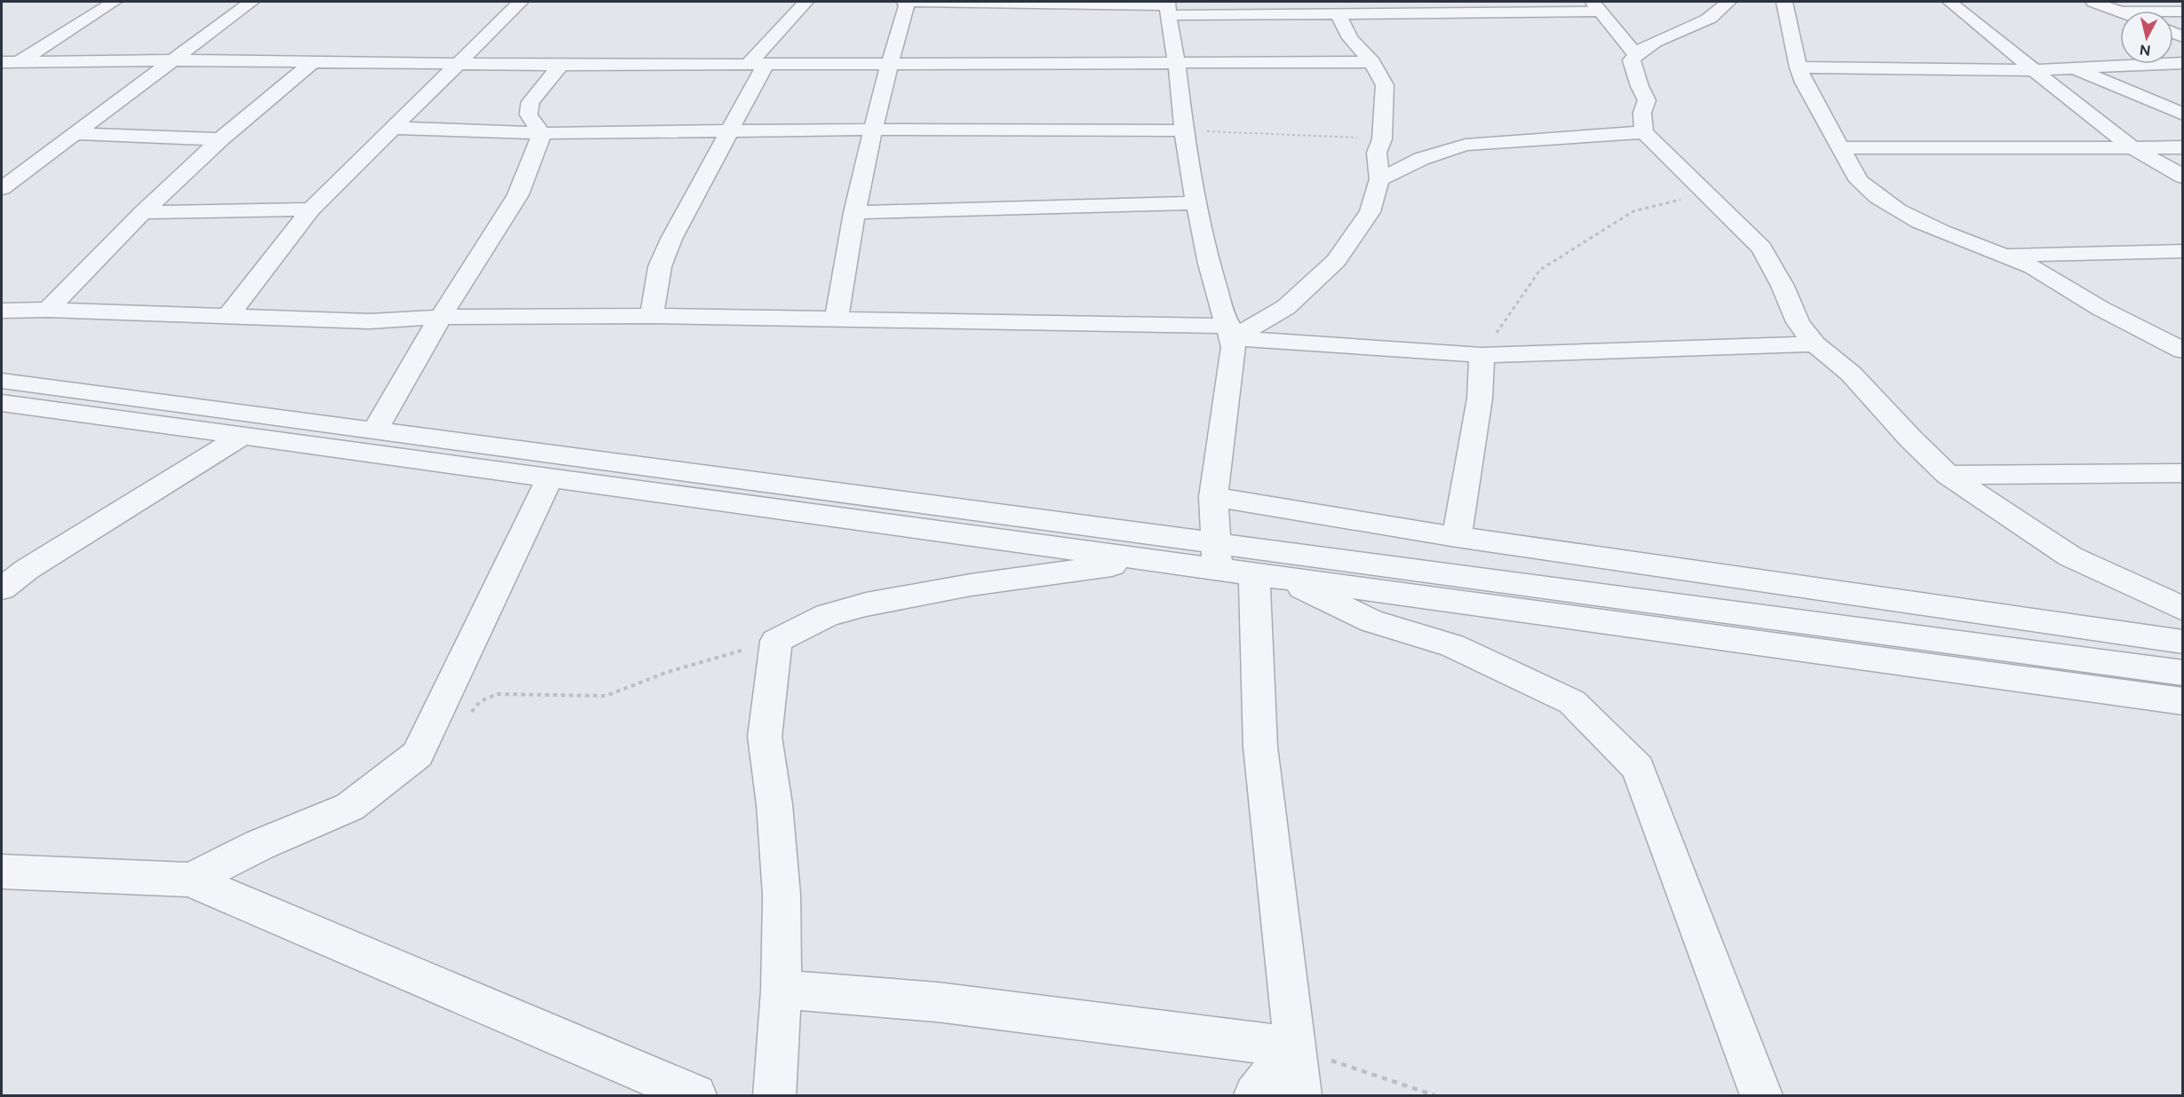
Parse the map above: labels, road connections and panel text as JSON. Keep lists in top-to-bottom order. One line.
{"north":"bottom"}
